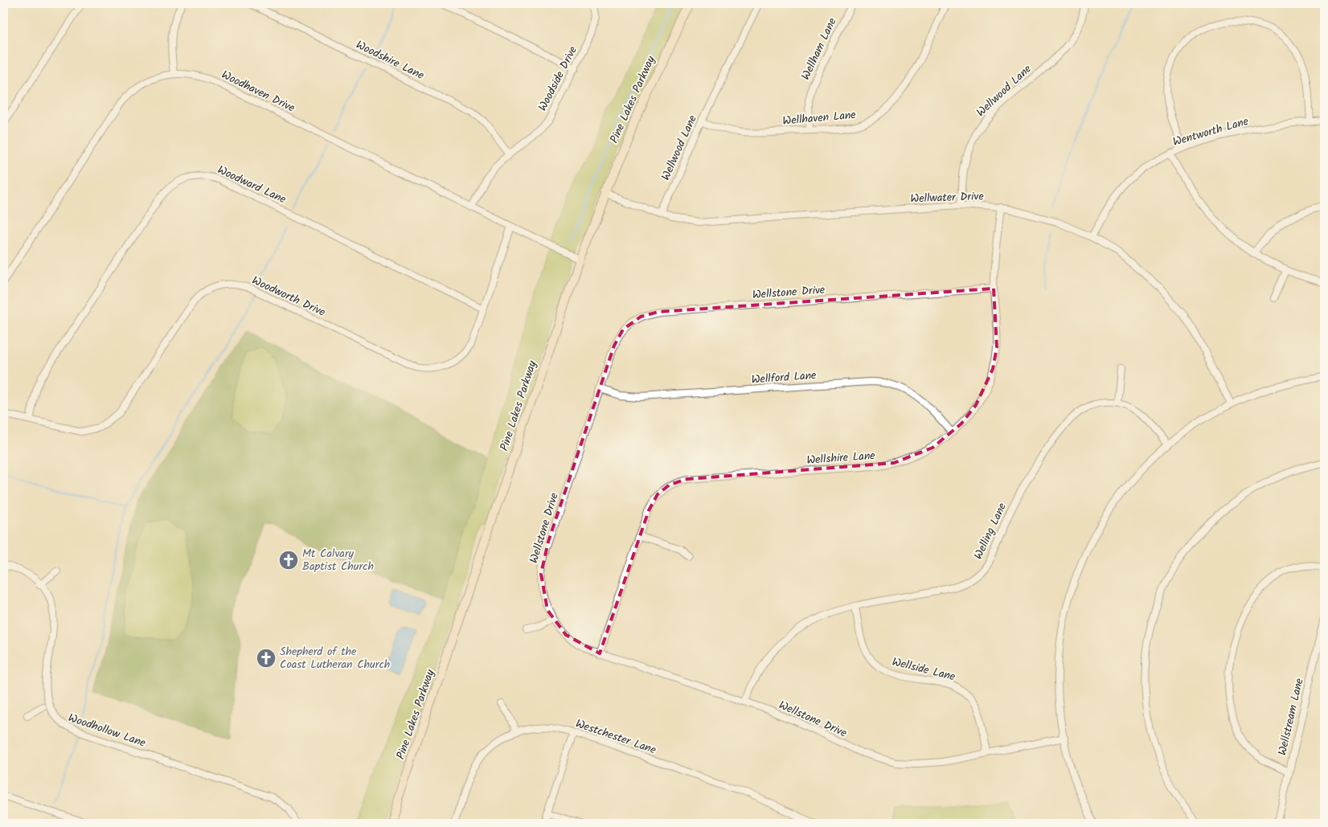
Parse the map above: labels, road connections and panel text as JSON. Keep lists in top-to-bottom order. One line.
{"streets":{"street":["Wellham Lane","Woodshire Lane","Woodside Drive","Wellwood Lane","Woodhaven Drive","Pine Lakes Parkway","Wellhaven Lane","Wentworth Lane","Woodward Lane","Wellwater Drive","Wellstone Drive","Woodworth Drive","Wellford Lane","Wellshire Lane","Welling Lane","Wellside Lane","Wellstream Lane","Woodhollow Lane","Westchester Lane"]},"crossings":[["Wellham Lane","Wellhaven Lane"],["Woodshire Lane","Woodside Drive"],["Woodside Drive","Woodhaven Drive"],["Wellwood Lane","Wellhaven Lane"],["Wellwood Lane","Wellwater Drive"],["Woodhaven Drive","Pine Lakes Parkway"],["Woodhaven Drive","Woodworth Drive"],["Pine Lakes Parkway","Wellwater Drive"],["Wentworth Lane","Wellwater Drive"],["Woodward Lane","Woodworth Drive"],["Wellwater Drive","Wellshire Lane"],["Wellstone Drive","Wellford Lane"],["Wellstone Drive","Wellshire Lane"],["Wellstone Drive","Welling Lane"],["Wellstone Drive","Wellside Lane"],["Wellford Lane","Wellshire Lane"],["Welling Lane","Wellside Lane"]],"places":{"church":["Mt Calvary Baptist Church","Shepherd of the Coast Lutheran Church"]}}
